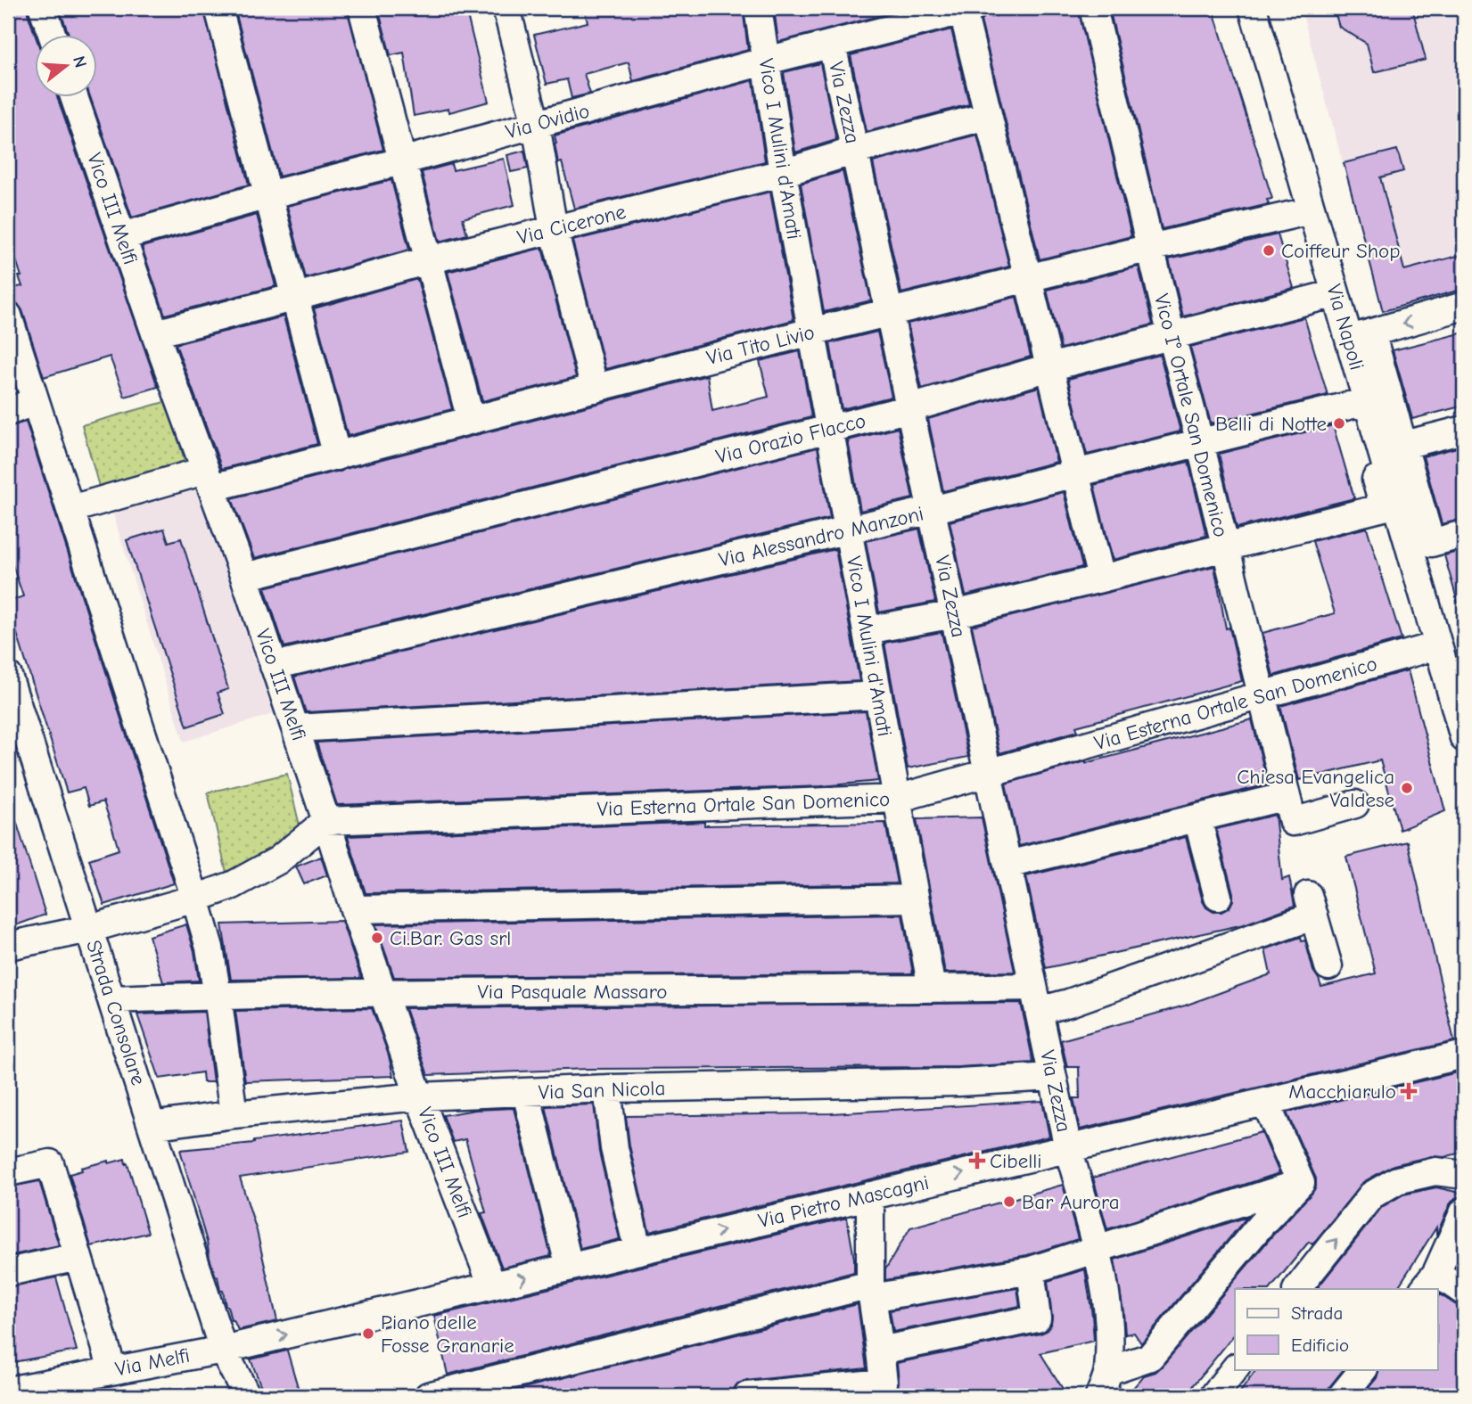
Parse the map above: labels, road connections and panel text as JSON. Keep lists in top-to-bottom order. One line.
{"streets":{"street":["Via Zezza","Via Ovidio","Vico I Mulini d'Amati","Vico III Melfi","Via Cicerone","Via Napoli","Via Tito Livio","Vico I° Ortale San Domenico","Via Orazio Flacco","Via Alessandro Manzoni","Via Esterna Ortale San Domenico","Via Pasquale Massaro","Strada Consolare","Via San Nicola","Via Pietro Mascagni","Via Melfi"]},"crossings":[["Via Zezza","Via Ovidio"],["Via Zezza","Via Cicerone"],["Via Zezza","Via Tito Livio"],["Via Zezza","Via Orazio Flacco"],["Via Zezza","Via Alessandro Manzoni"],["Via Zezza","Via Esterna Ortale San Domenico"],["Via Zezza","Via Pasquale Massaro"],["Via Zezza","Via San Nicola"],["Via Zezza","Via Pietro Mascagni"],["Via Ovidio","Vico I Mulini d'Amati"],["Via Ovidio","Vico III Melfi"],["Vico I Mulini d'Amati","Via Cicerone"],["Vico I Mulini d'Amati","Via Tito Livio"],["Vico I Mulini d'Amati","Via Orazio Flacco"],["Vico I Mulini d'Amati","Via Alessandro Manzoni"],["Vico I Mulini d'Amati","Via Esterna Ortale San Domenico"],["Vico I Mulini d'Amati","Via Pasquale Massaro"],["Vico III Melfi","Via Cicerone"],["Vico III Melfi","Via Tito Livio"],["Vico III Melfi","Via Orazio Flacco"],["Vico III Melfi","Via Alessandro Manzoni"],["Vico III Melfi","Via Esterna Ortale San Domenico"],["Vico III Melfi","Via Pasquale Massaro"],["Vico III Melfi","Via San Nicola"],["Vico III Melfi","Via Pietro Mascagni"],["Via Napoli","Via Tito Livio"],["Via Napoli","Vico I° Ortale San Domenico"],["Via Napoli","Via Orazio Flacco"],["Via Napoli","Via Alessandro Manzoni"],["Via Napoli","Via Esterna Ortale San Domenico"],["Via Tito Livio","Vico I° Ortale San Domenico"],["Vico I° Ortale San Domenico","Via Orazio Flacco"],["Vico I° Ortale San Domenico","Via Alessandro Manzoni"],["Vico I° Ortale San Domenico","Via Esterna Ortale San Domenico"],["Via Pasquale Massaro","Strada Consolare"],["Strada Consolare","Via San Nicola"],["Strada Consolare","Via Pietro Mascagni"],["Strada Consolare","Via Melfi"],["Via Pietro Mascagni","Via Melfi"]],"places":{"other":["Coiffeur Shop","Belli di Notte","Chiesa Evangelica Valdese","Ci.Bar. Gas srl","Bar Aurora","Piano delle Fosse Granarie"],"health":["Macchiarulo","Cibelli"]},"legend":["Strada","Edificio"],"north":"right"}
